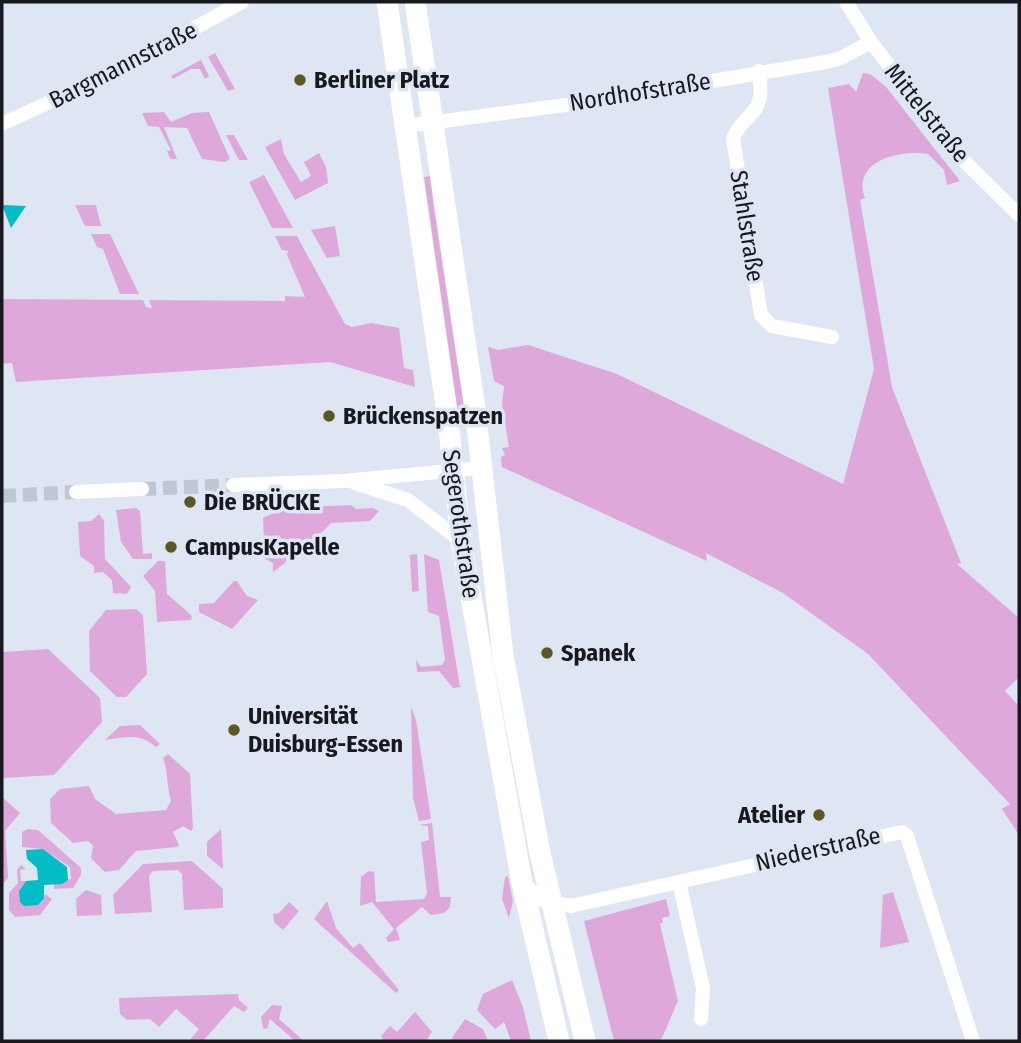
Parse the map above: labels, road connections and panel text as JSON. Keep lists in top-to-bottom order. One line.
{"streets":{"main road":["Segerothstraße"],"street":["Bargmannstraße","Nordhofstraße","Mittelstraße","Stahlstraße","Niederstraße"]},"crossings":[["Nordhofstraße","Mittelstraße"],["Nordhofstraße","Stahlstraße"],["Nordhofstraße","Segerothstraße"],["Segerothstraße","Niederstraße"]],"places":["Berliner Platz","Brückenspatzen","Die BRÜCKE","CampusKapelle","Spanek","Universität Duisburg-Essen","Atelier"]}
